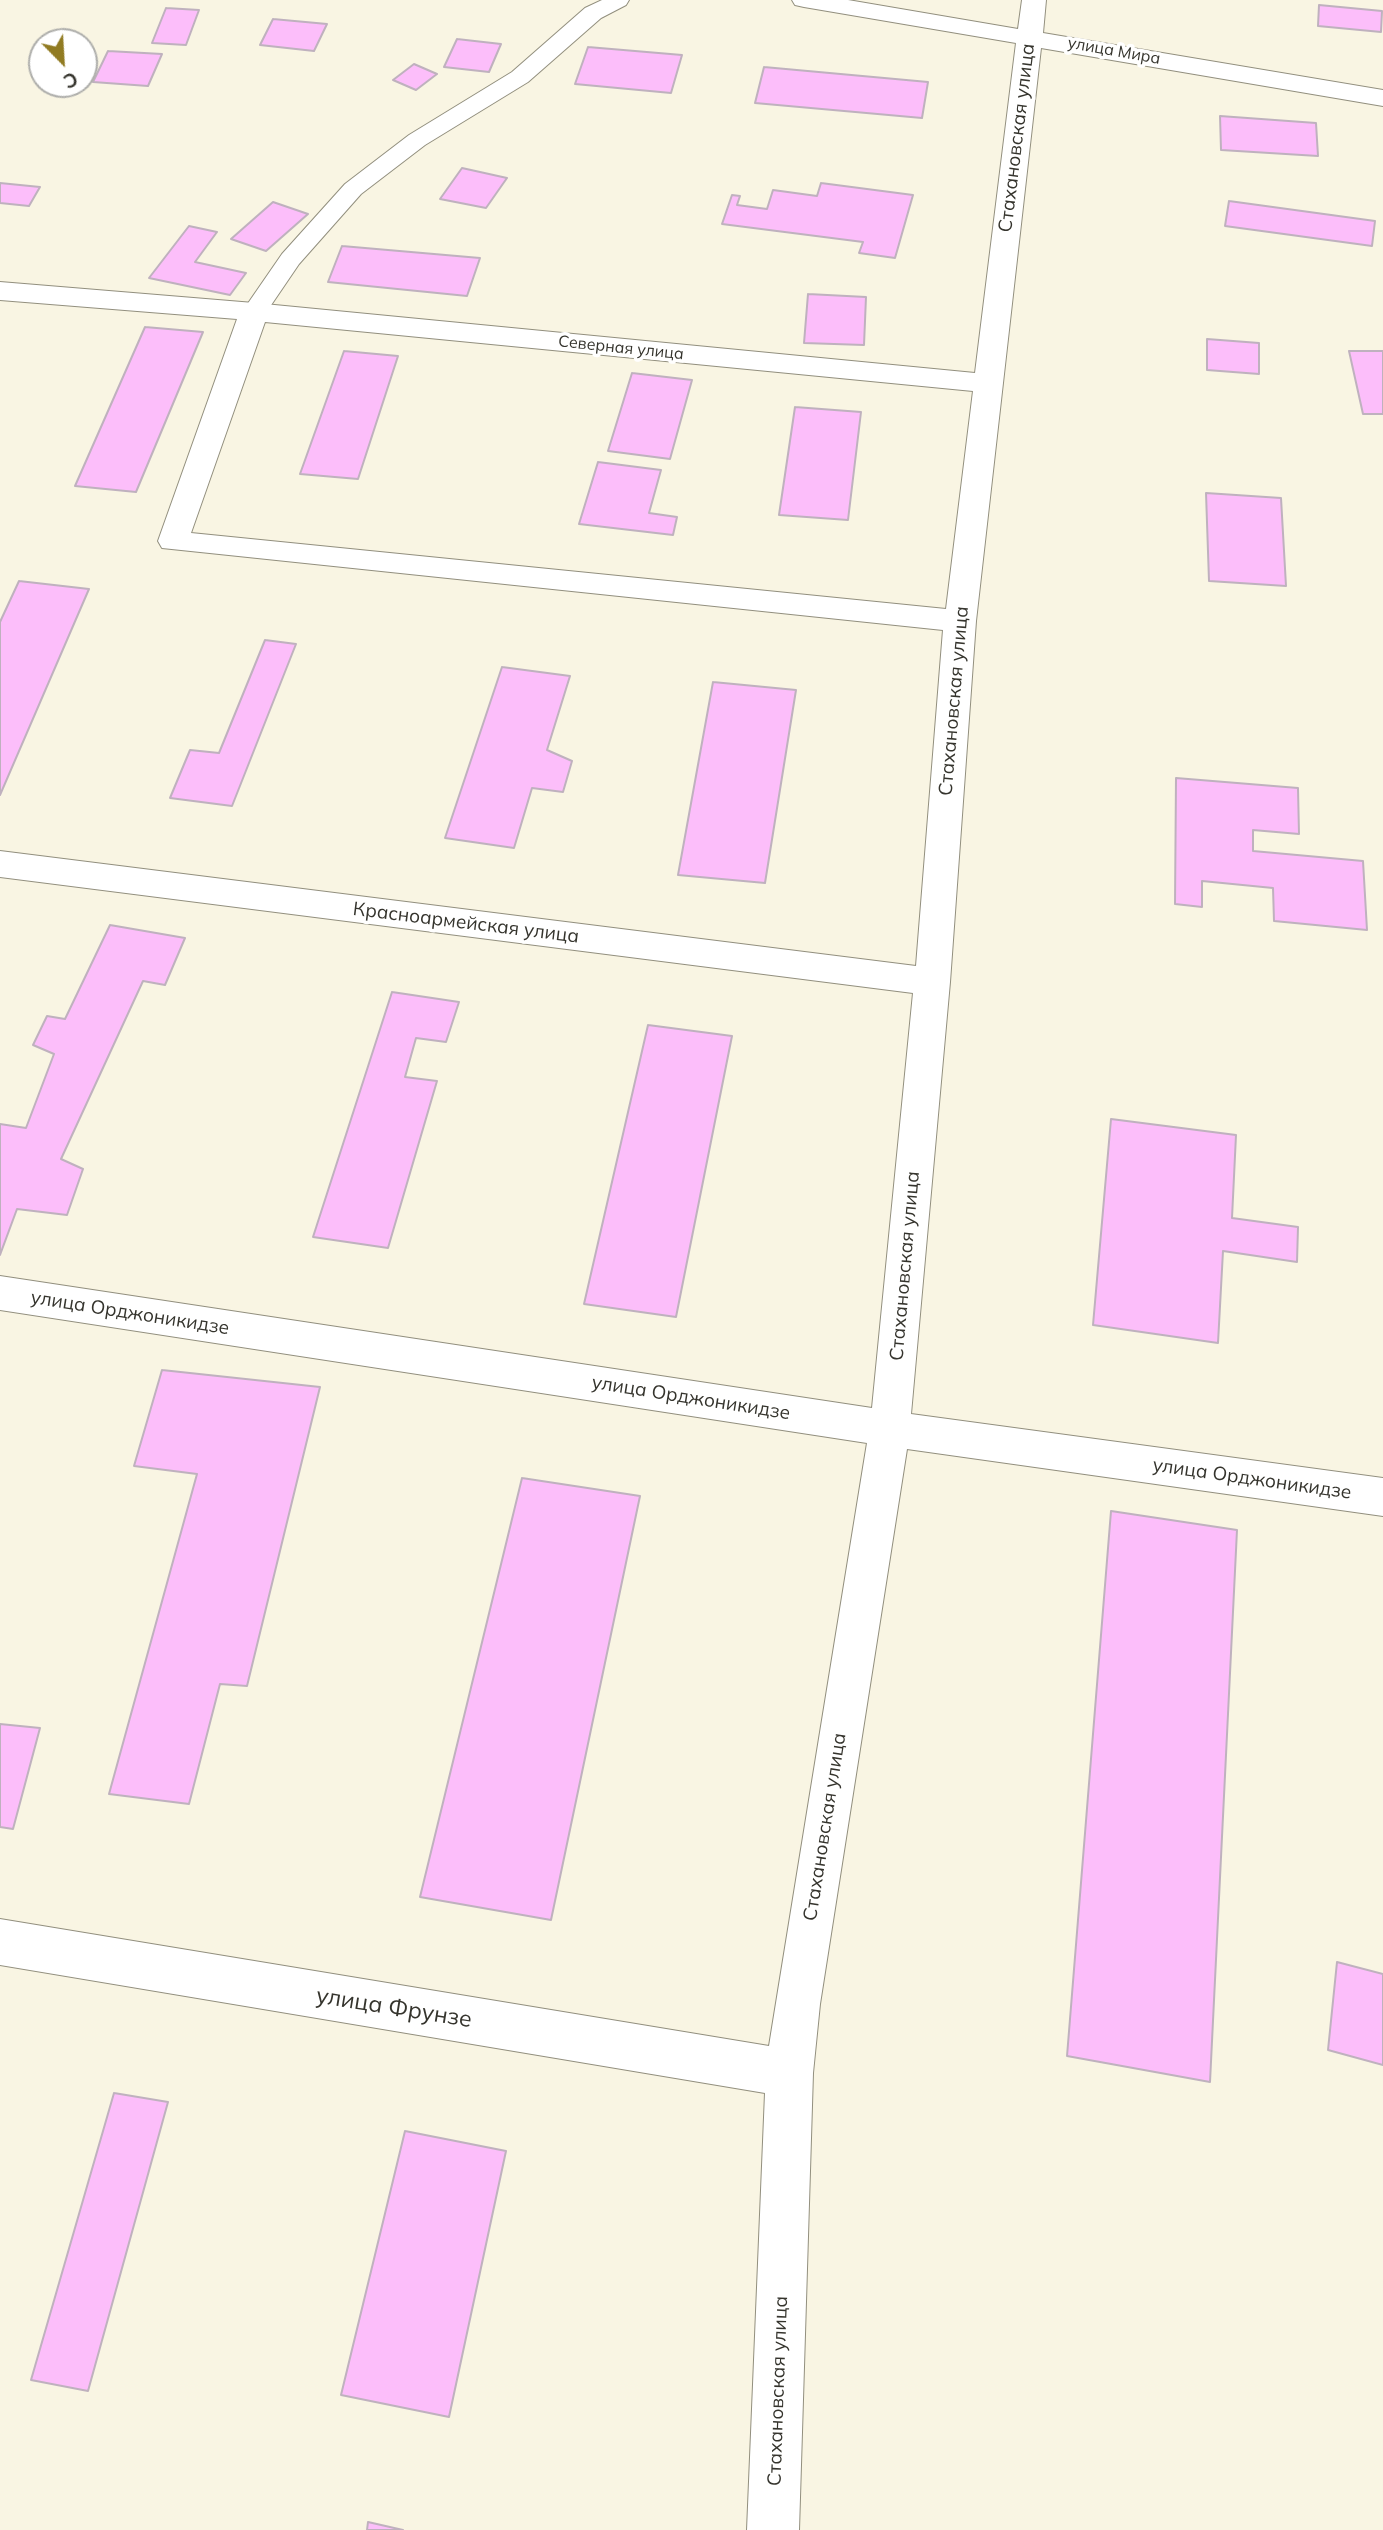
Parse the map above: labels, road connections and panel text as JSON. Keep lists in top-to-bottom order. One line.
{"streets":{"street":["улица Мира","Стахановская улица","Северная улица","Красноармейская улица","улица Орджоникидзе","улица Фрунзе"]},"crossings":[["улица Мира","Стахановская улица"],["Стахановская улица","Северная улица"],["Стахановская улица","Красноармейская улица"],["Стахановская улица","улица Орджоникидзе"],["Стахановская улица","улица Фрунзе"]],"north":"bottom right"}
